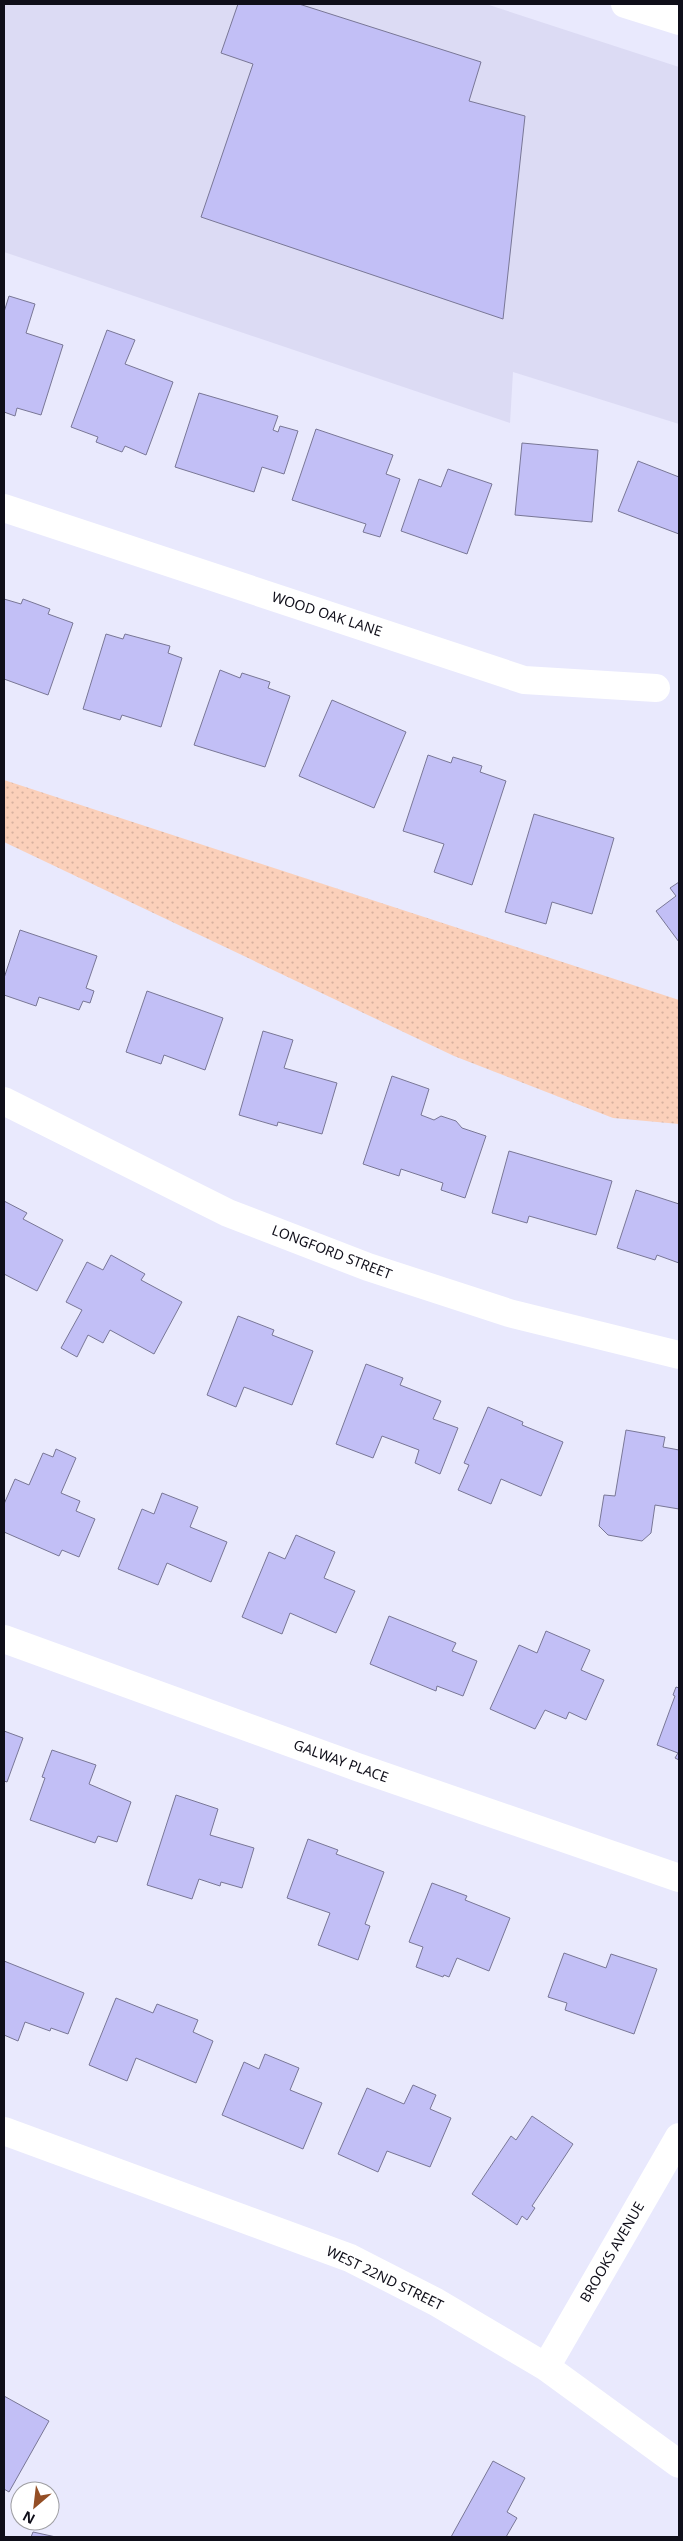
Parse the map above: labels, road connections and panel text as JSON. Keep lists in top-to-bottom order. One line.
{"streets":{"street":["WOOD OAK LANE","LONGFORD STREET","GALWAY PLACE","BROOKS AVENUE","WEST 22ND STREET"]},"crossings":[["BROOKS AVENUE","WEST 22ND STREET"]],"north":"bottom left"}
